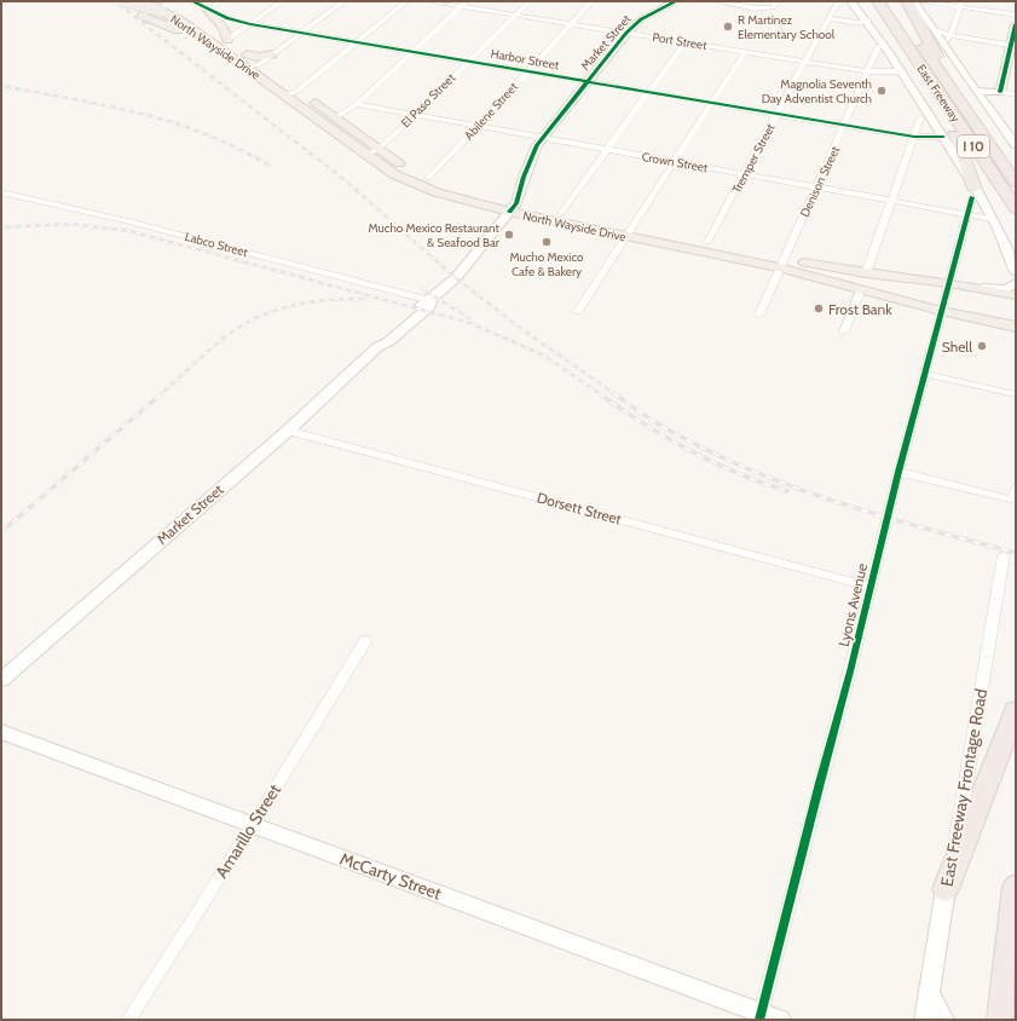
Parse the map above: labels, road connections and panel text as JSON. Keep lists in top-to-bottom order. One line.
{"streets":{"highway":["East Freeway","I 10"],"main road":["Market Street","North Wayside Drive","East Freeway Frontage Road","McCarty Street"],"street":["Port Street","Harbor Street","El Paso Street","Abilene Street","Tremper Street","Crown Street","Denison Street","Labco Street","Dorsett Street","Lyons Avenue","Amarillo Street"]},"crossings":[["Port Street","Market Street"],["Port Street","El Paso Street"],["Port Street","Abilene Street"],["Port Street","Tremper Street"],["Port Street","Denison Street"],["Market Street","North Wayside Drive"],["Market Street","Harbor Street"],["Market Street","Crown Street"],["Market Street","Labco Street"],["Market Street","Dorsett Street"],["North Wayside Drive","El Paso Street"],["North Wayside Drive","Abilene Street"],["North Wayside Drive","Tremper Street"],["North Wayside Drive","Denison Street"],["North Wayside Drive","Lyons Avenue"],["Harbor Street","El Paso Street"],["Harbor Street","Abilene Street"],["Harbor Street","Tremper Street"],["Harbor Street","Denison Street"],["El Paso Street","Crown Street"],["Abilene Street","Crown Street"],["Tremper Street","Crown Street"],["Crown Street","Denison Street"],["Crown Street","Lyons Avenue"],["Dorsett Street","Lyons Avenue"],["Lyons Avenue","McCarty Street"],["Amarillo Street","McCarty Street"]],"places":["R Martinez Elementary School","Magnolia Seventh Day Adventist Church","Mucho Mexico Restaurant & Seafood Bar","Mucho Mexico Cafe & Bakery","Frost Bank","Shell"]}
